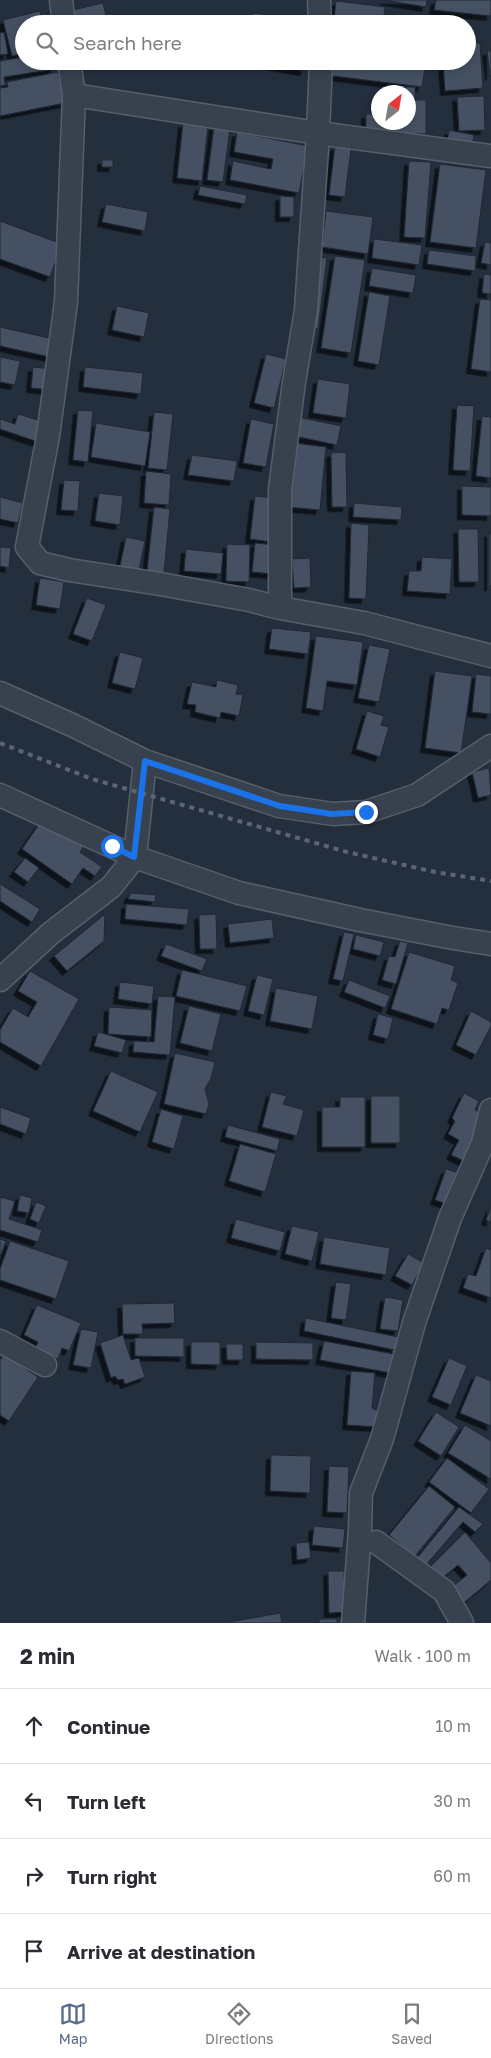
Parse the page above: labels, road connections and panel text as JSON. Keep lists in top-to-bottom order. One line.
{"north":"top right","page":{"search":"Search here","heading":["2 min","Walk · 100 m"],"list":[["Continue","10 m"],["Turn left","30 m"],["Turn right","60 m"],"Arrive at destination"],"nav":["Map","Directions","Saved"]}}
